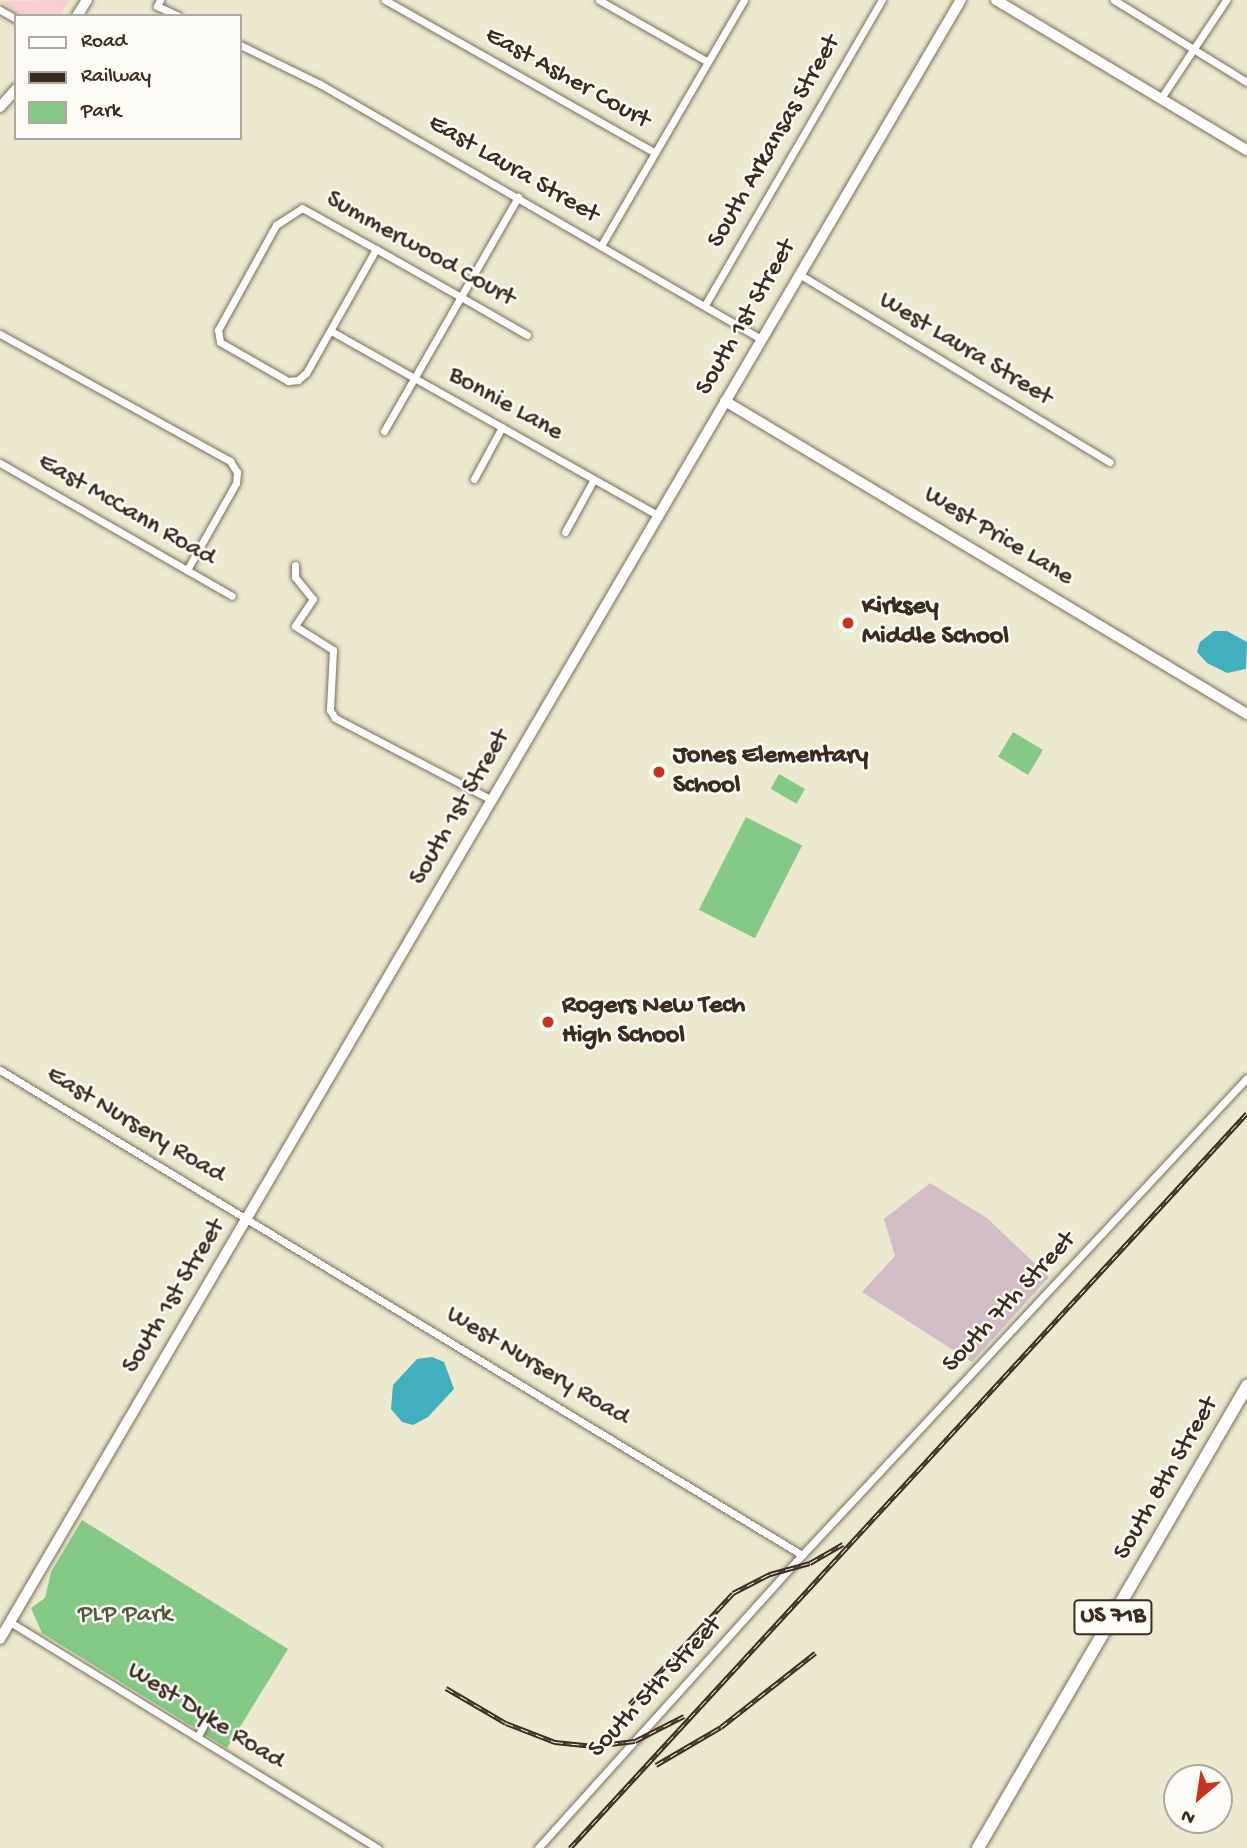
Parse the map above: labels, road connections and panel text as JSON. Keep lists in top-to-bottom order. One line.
{"streets":{"main road":["South 1st Street","West Price Lane","South 8th Street","US 71B"],"street":["East Asher Court","South Arkansas Street","East Laura Street","Summerwood Court","West Laura Street","Bonnie Lane","East McCann Road","East Nursery Road","South 7th Street","West Nursery Road","South 5th Street","West Dyke Road"]},"crossings":[["South Arkansas Street","East Laura Street"],["East Laura Street","South 1st Street"],["Summerwood Court","Bonnie Lane"],["South 1st Street","West Laura Street"],["South 1st Street","Bonnie Lane"],["South 1st Street","West Price Lane"],["South 1st Street","East Nursery Road"],["South 1st Street","West Nursery Road"],["South 1st Street","West Dyke Road"],["East Nursery Road","West Nursery Road"],["South 7th Street","West Nursery Road"],["South 7th Street","South 5th Street"],["West Nursery Road","South 5th Street"]],"parks":["PLP Park"],"places":["Kirksey Middle School","Jones Elementary School","Rogers New Tech High School"],"legend":["Road","Railway","Park"],"north":"bottom left"}
